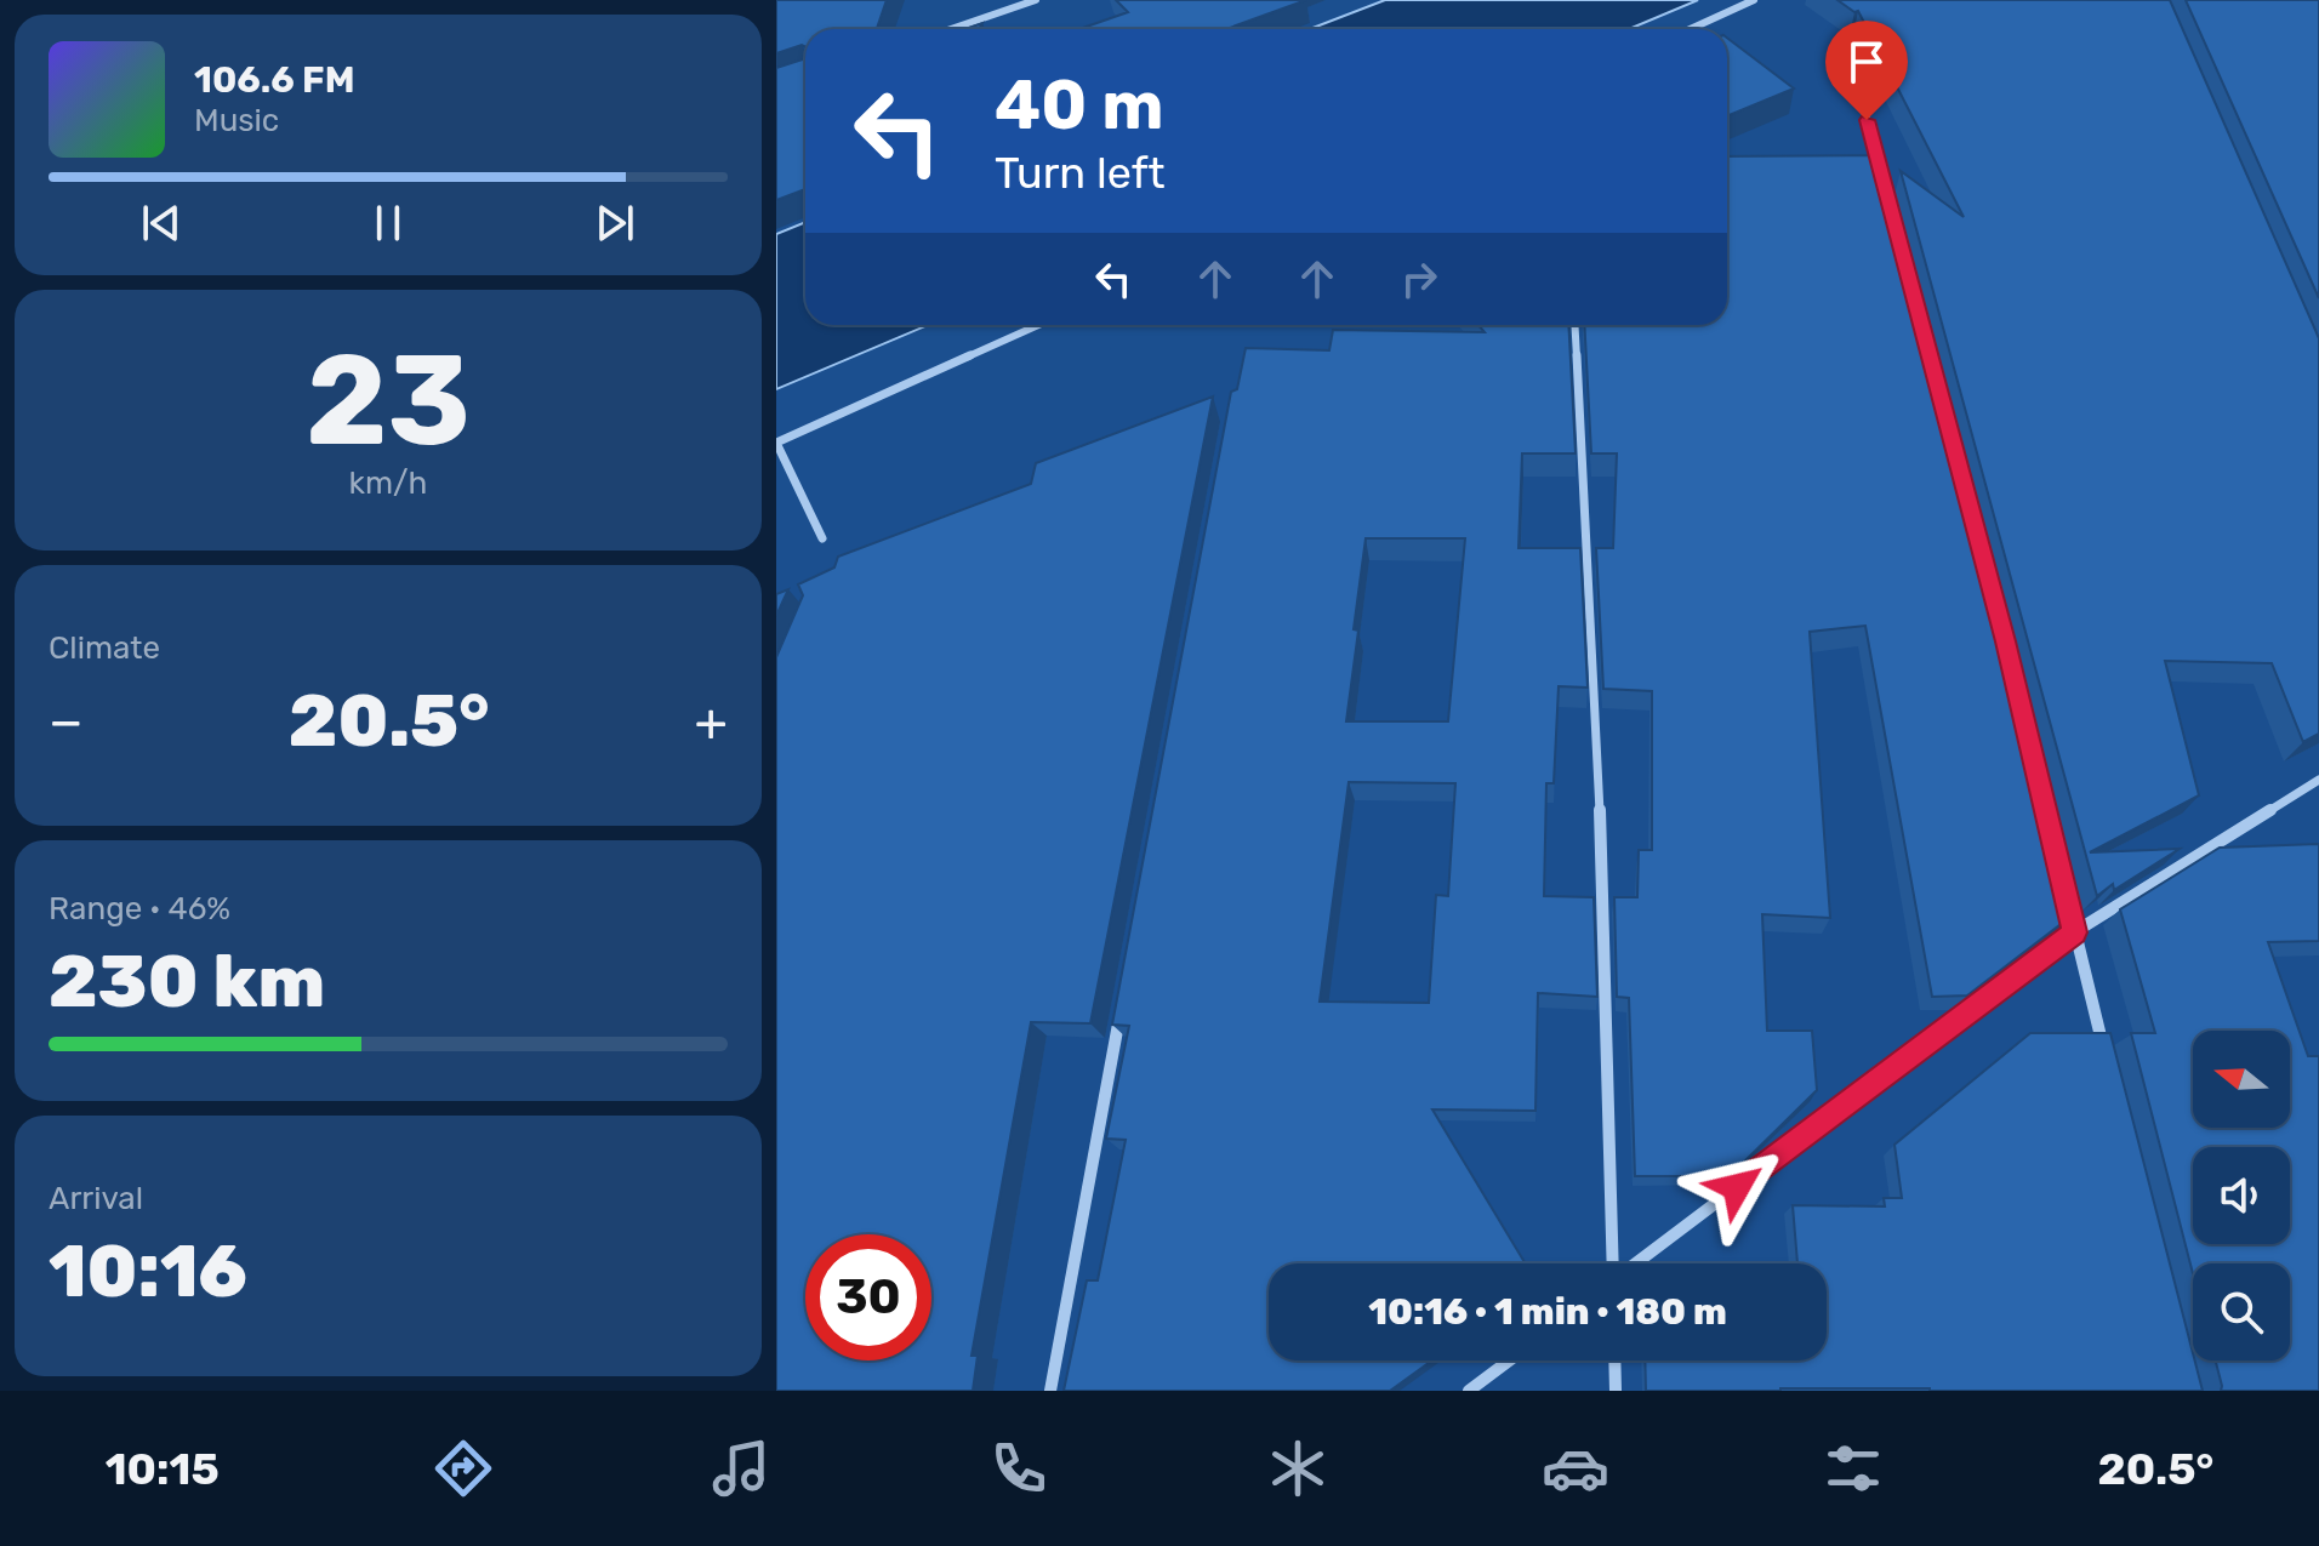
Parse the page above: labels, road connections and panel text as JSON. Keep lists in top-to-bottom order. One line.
{"north":"left","page":{"turn":["40 m","Turn left"],"song":["106.6 FM","Music"],"tile":[["23","km/h"],"Climate",["Range · 46%","230 km"],["Arrival","10:16"]],"heat":["−","20.5°","+"],"limit":"30","trip":"10:16 · 1 min · 180 m","tabs":["10:15","20.5°"]}}
